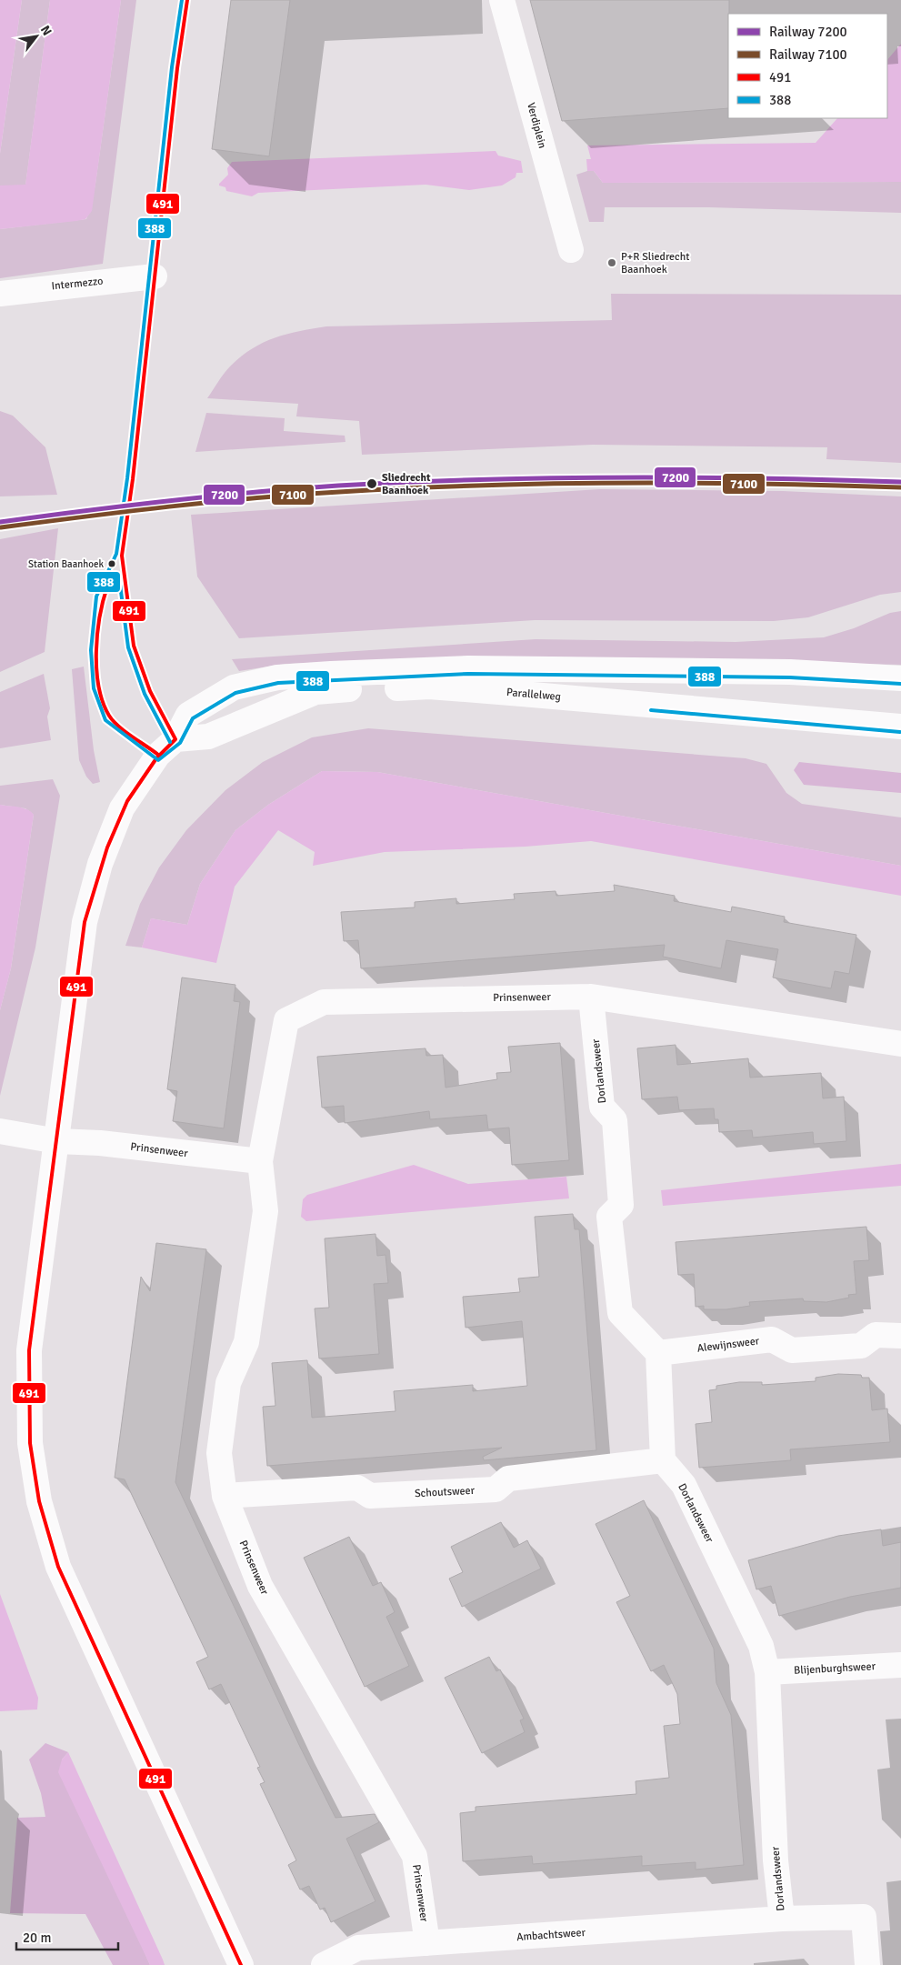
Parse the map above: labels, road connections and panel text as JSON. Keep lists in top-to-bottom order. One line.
{"streets":{"street":["Verdiplein","Intermezzo","Parallelweg","Prinsenweer","Dorlandsweer","Alewijnsweer","Schoutsweer","Blijenburghsweer","Ambachtsweer"]},"crossings":[["Prinsenweer","Dorlandsweer"],["Prinsenweer","Schoutsweer"],["Prinsenweer","Ambachtsweer"],["Dorlandsweer","Alewijnsweer"],["Dorlandsweer","Schoutsweer"],["Dorlandsweer","Blijenburghsweer"],["Dorlandsweer","Ambachtsweer"]],"places":["P+R Sliedrecht Baanhoek","Sliedrecht Baanhoek","Station Baanhoek"],"lines":["transit line 491","transit line 388","rail line 7200","rail line 7100"],"legend":["Railway 7200","Railway 7100","491","388"],"scale_bar":"20 m","north":"top right"}
